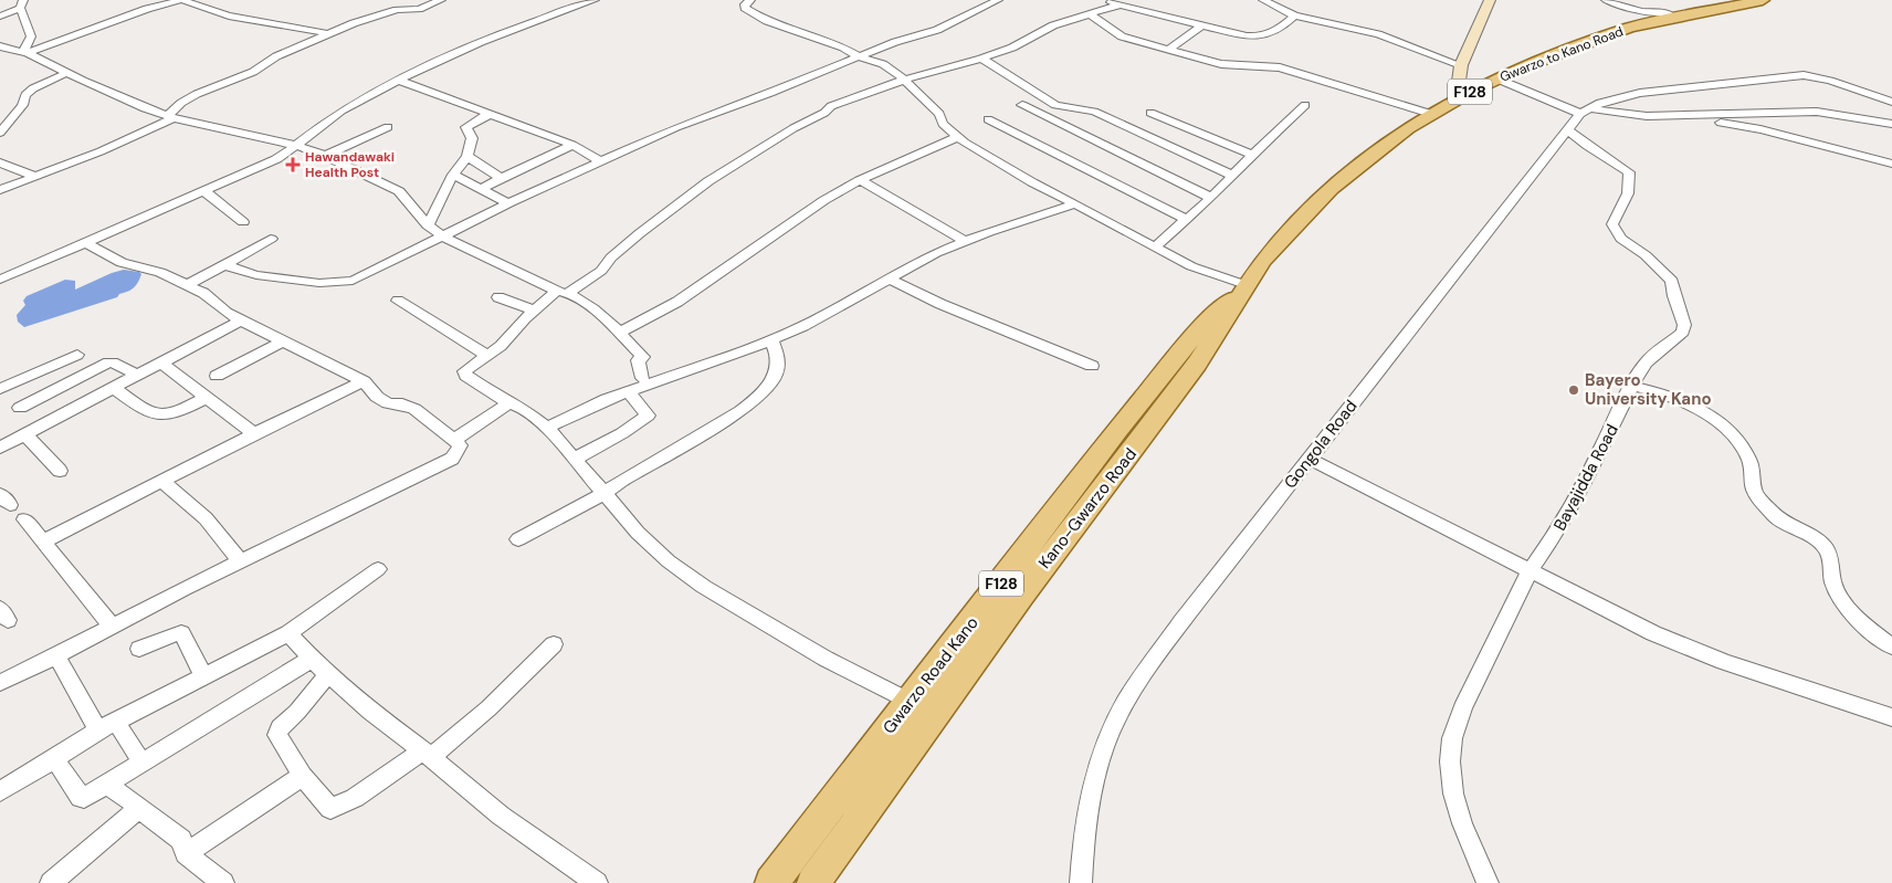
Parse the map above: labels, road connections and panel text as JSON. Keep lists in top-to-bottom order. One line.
{"streets":{"main road":["Gwarzo to Kano Road","F128","Kano-Gwarzo Road","Gwarzo Road Kano"],"street":["Gongola Road","Bayajidda Road"]},"crossings":[["Gwarzo to Kano Road","Kano-Gwarzo Road"],["Gwarzo to Kano Road","Gwarzo Road Kano"],["Gongola Road","Bayajidda Road"],["Kano-Gwarzo Road","Gwarzo Road Kano"]],"places":{"health":["Hawandawaki Health Post"],"other":["Bayero University Kano"]}}
